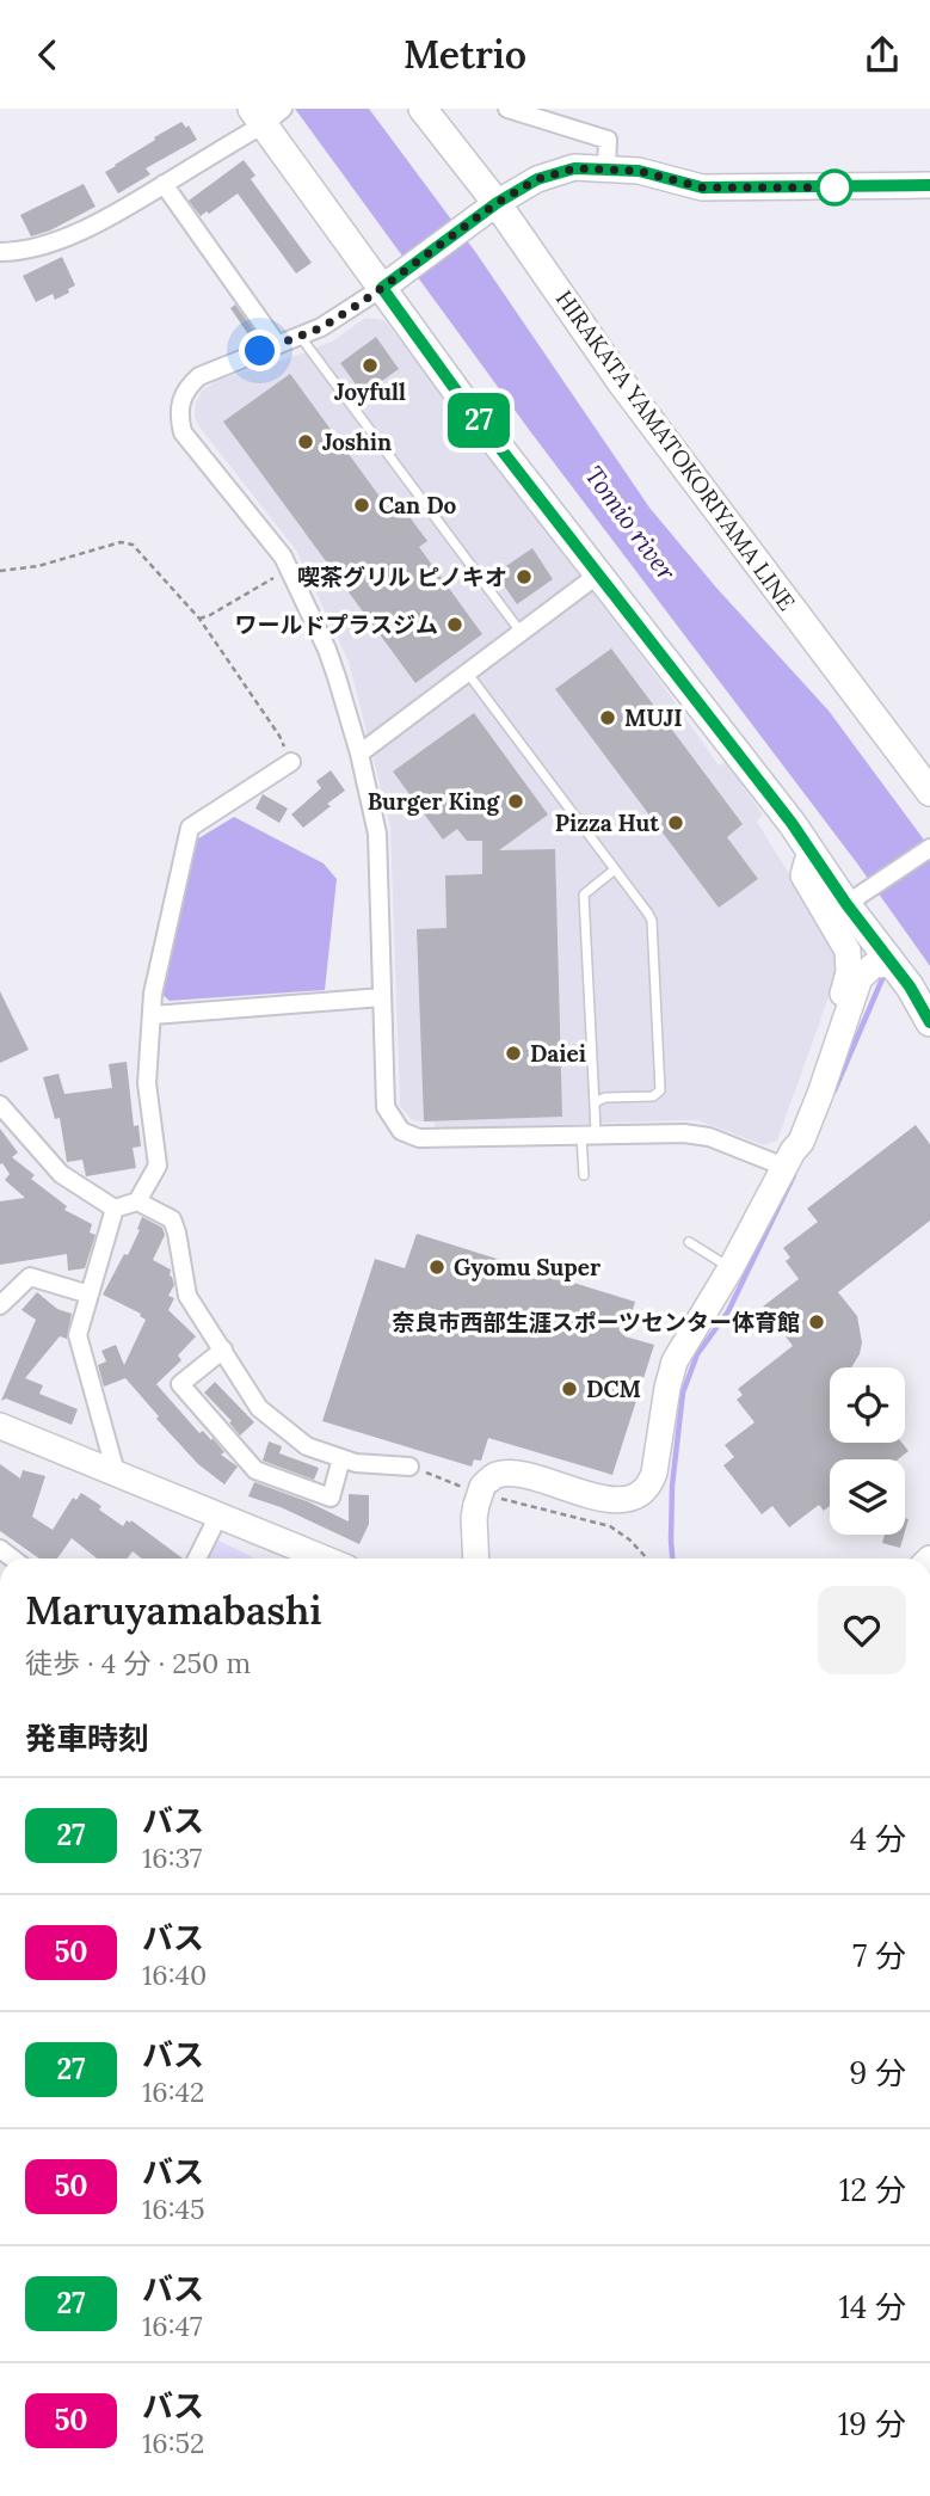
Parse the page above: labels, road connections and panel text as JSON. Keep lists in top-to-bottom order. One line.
{"streets":{"main road":["HIRAKATA YAMATOKORIYAMA LINE"]},"water":["Tomio river"],"places":["Joyfull","Joshin","Can Do","喫茶グリル ピノキオ","ワールドプラスジム","MUJI","Burger King","Pizza Hut","Daiei","Gyomu Super","奈良市西部生涯スポーツセンター体育館","DCM"],"lines":["bus line 27"],"page":{"header":"Metrio","on_map":"27","heading":[["Maruyamabashi","徒歩 · 4 分 · 250 m"],"発車時刻"],"list":[{"mark":"27","name":"バス","note":"16:37","value":"4 分"},{"mark":"50","name":"バス","note":"16:40","value":"7 分"},{"mark":"27","name":"バス","note":"16:42","value":"9 分"},{"mark":"50","name":"バス","note":"16:45","value":"12 分"},{"mark":"27","name":"バス","note":"16:47","value":"14 分"},{"mark":"50","name":"バス","note":"16:52","value":"19 分"}]}}
